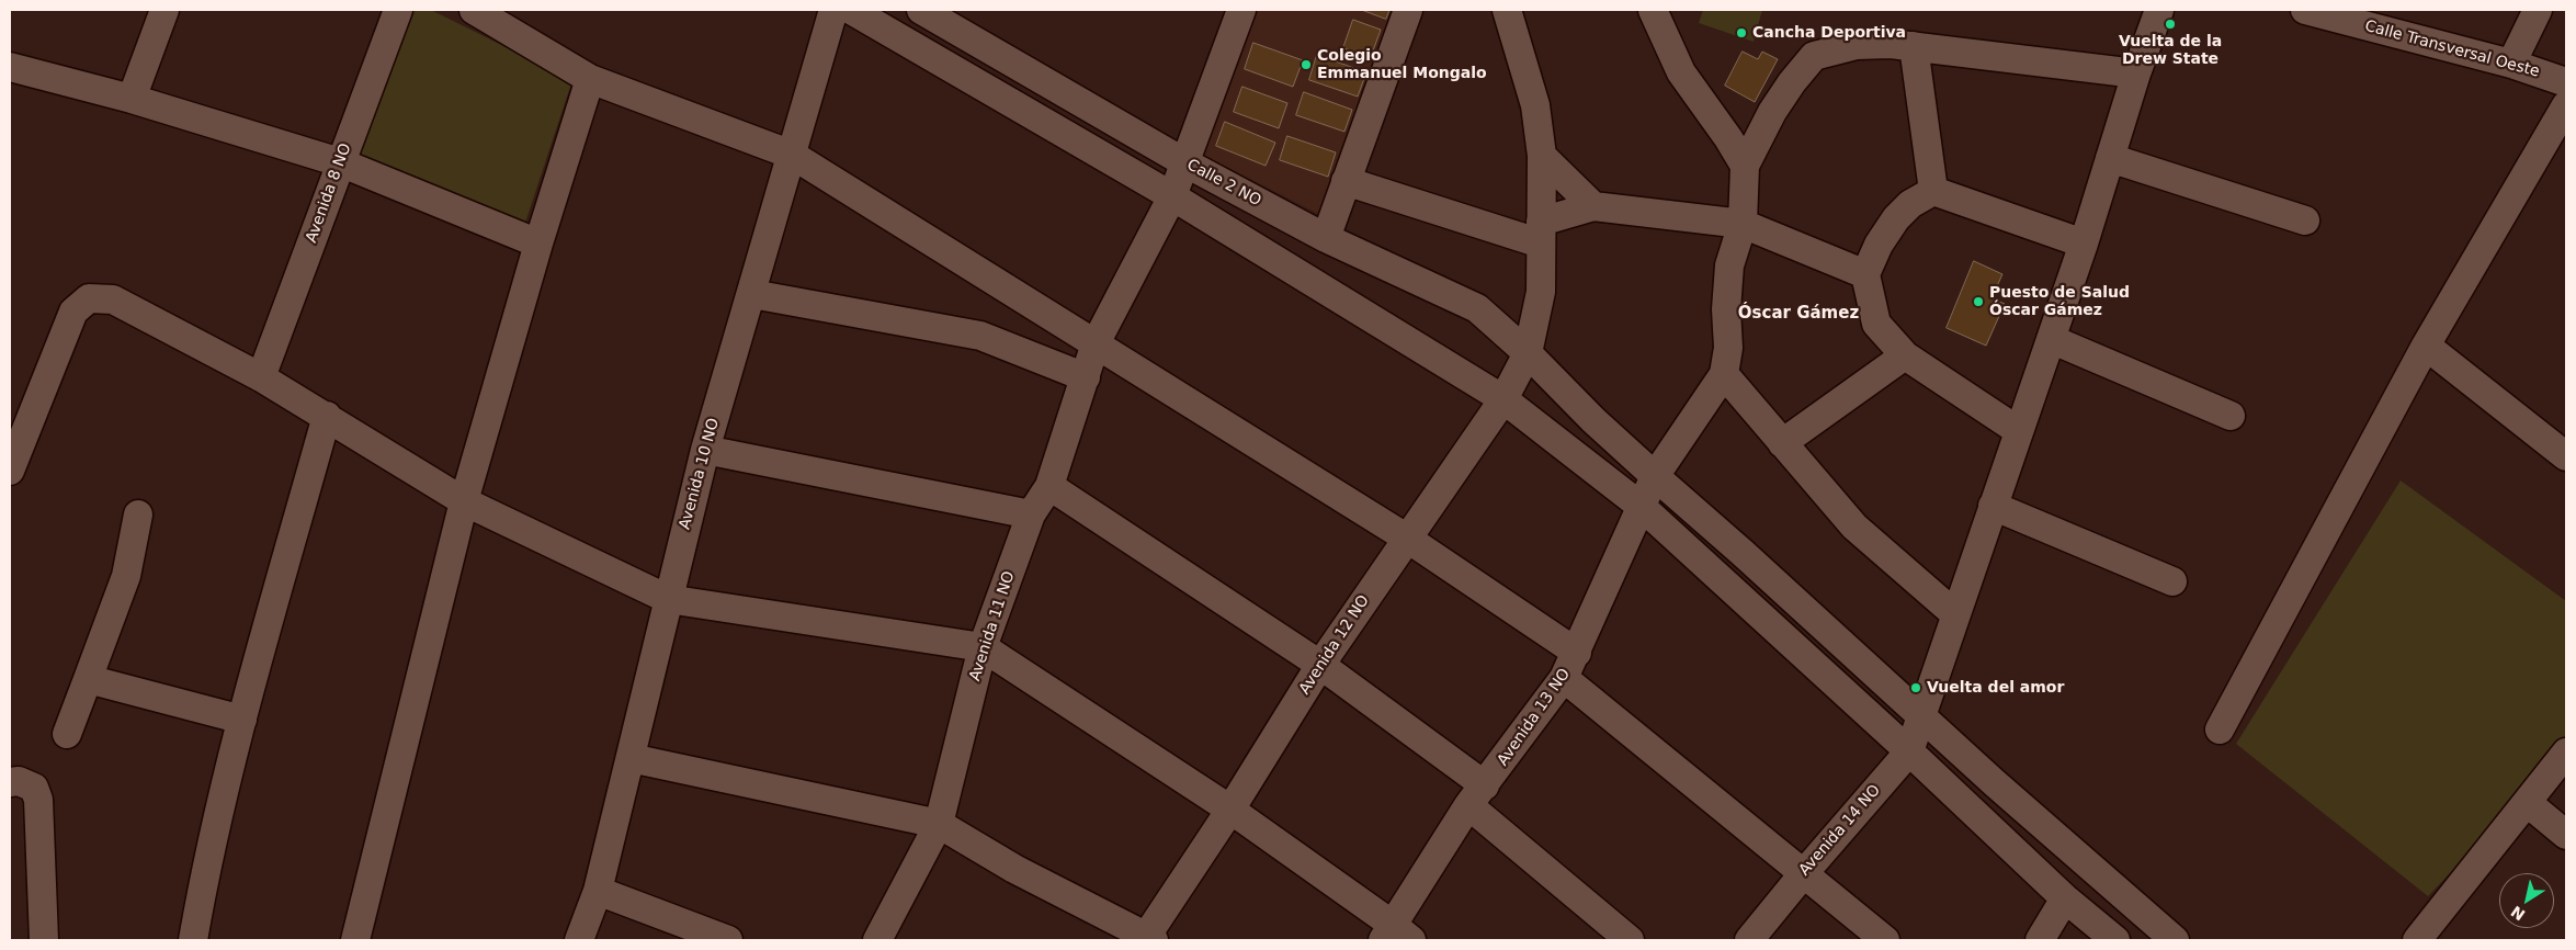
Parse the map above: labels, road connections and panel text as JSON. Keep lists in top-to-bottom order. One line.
{"streets":{"street":["Calle Transversal Oeste","Calle 2 NO","Avenida 8 NO","Avenida 10 NO","Avenida 11 NO","Avenida 12 NO","Avenida 13 NO","Avenida 14 NO"]},"crossings":[["Calle 2 NO","Avenida 11 NO"],["Calle 2 NO","Avenida 12 NO"],["Calle 2 NO","Avenida 13 NO"],["Calle 2 NO","Avenida 14 NO"]],"districts":["Óscar Gámez"],"places":["Vuelta de la Drew State","Cancha Deportiva","Colegio Emmanuel Mongalo","Puesto de Salud Óscar Gámez","Vuelta del amor"],"north":"bottom left"}
